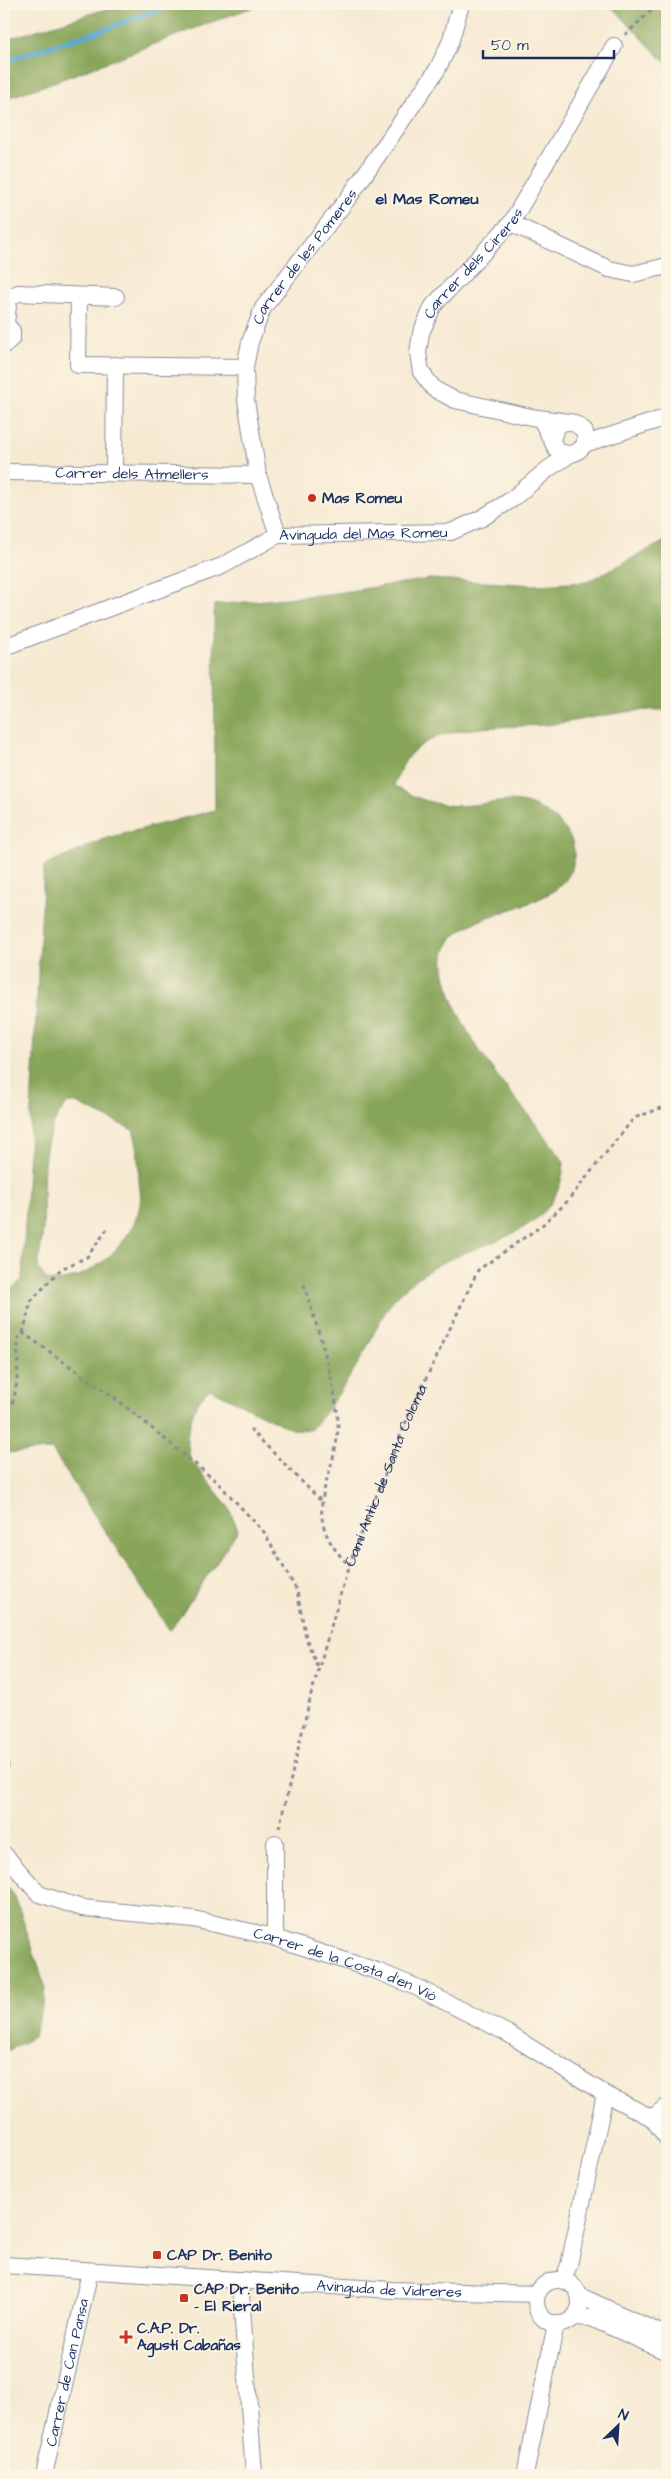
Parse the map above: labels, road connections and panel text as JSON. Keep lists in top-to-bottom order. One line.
{"streets":{"street":["Carrer de les Pomeres","Carrer dels Cireres","Carrer dels Atmellers","Avinguda del Mas Romeu","Carrer de la Costa d'en Vió","Avinguda de Vidreres","Carrer de Can Pansa"],"path":["Camí Antic de Santa Coloma"]},"crossings":[["Carrer de les Pomeres","Carrer dels Atmellers"],["Carrer de les Pomeres","Avinguda del Mas Romeu"],["Carrer dels Cireres","Avinguda del Mas Romeu"],["Avinguda de Vidreres","Carrer de Can Pansa"]],"districts":["el Mas Romeu"],"places":{"other":["Mas Romeu"],"transit":["CAP Dr. Benito","CAP Dr. Benito - El Rieral"],"health":["C.A.P. Dr. Agustí Cabañas"]},"scale_bar":"50 m","north":"top right"}
